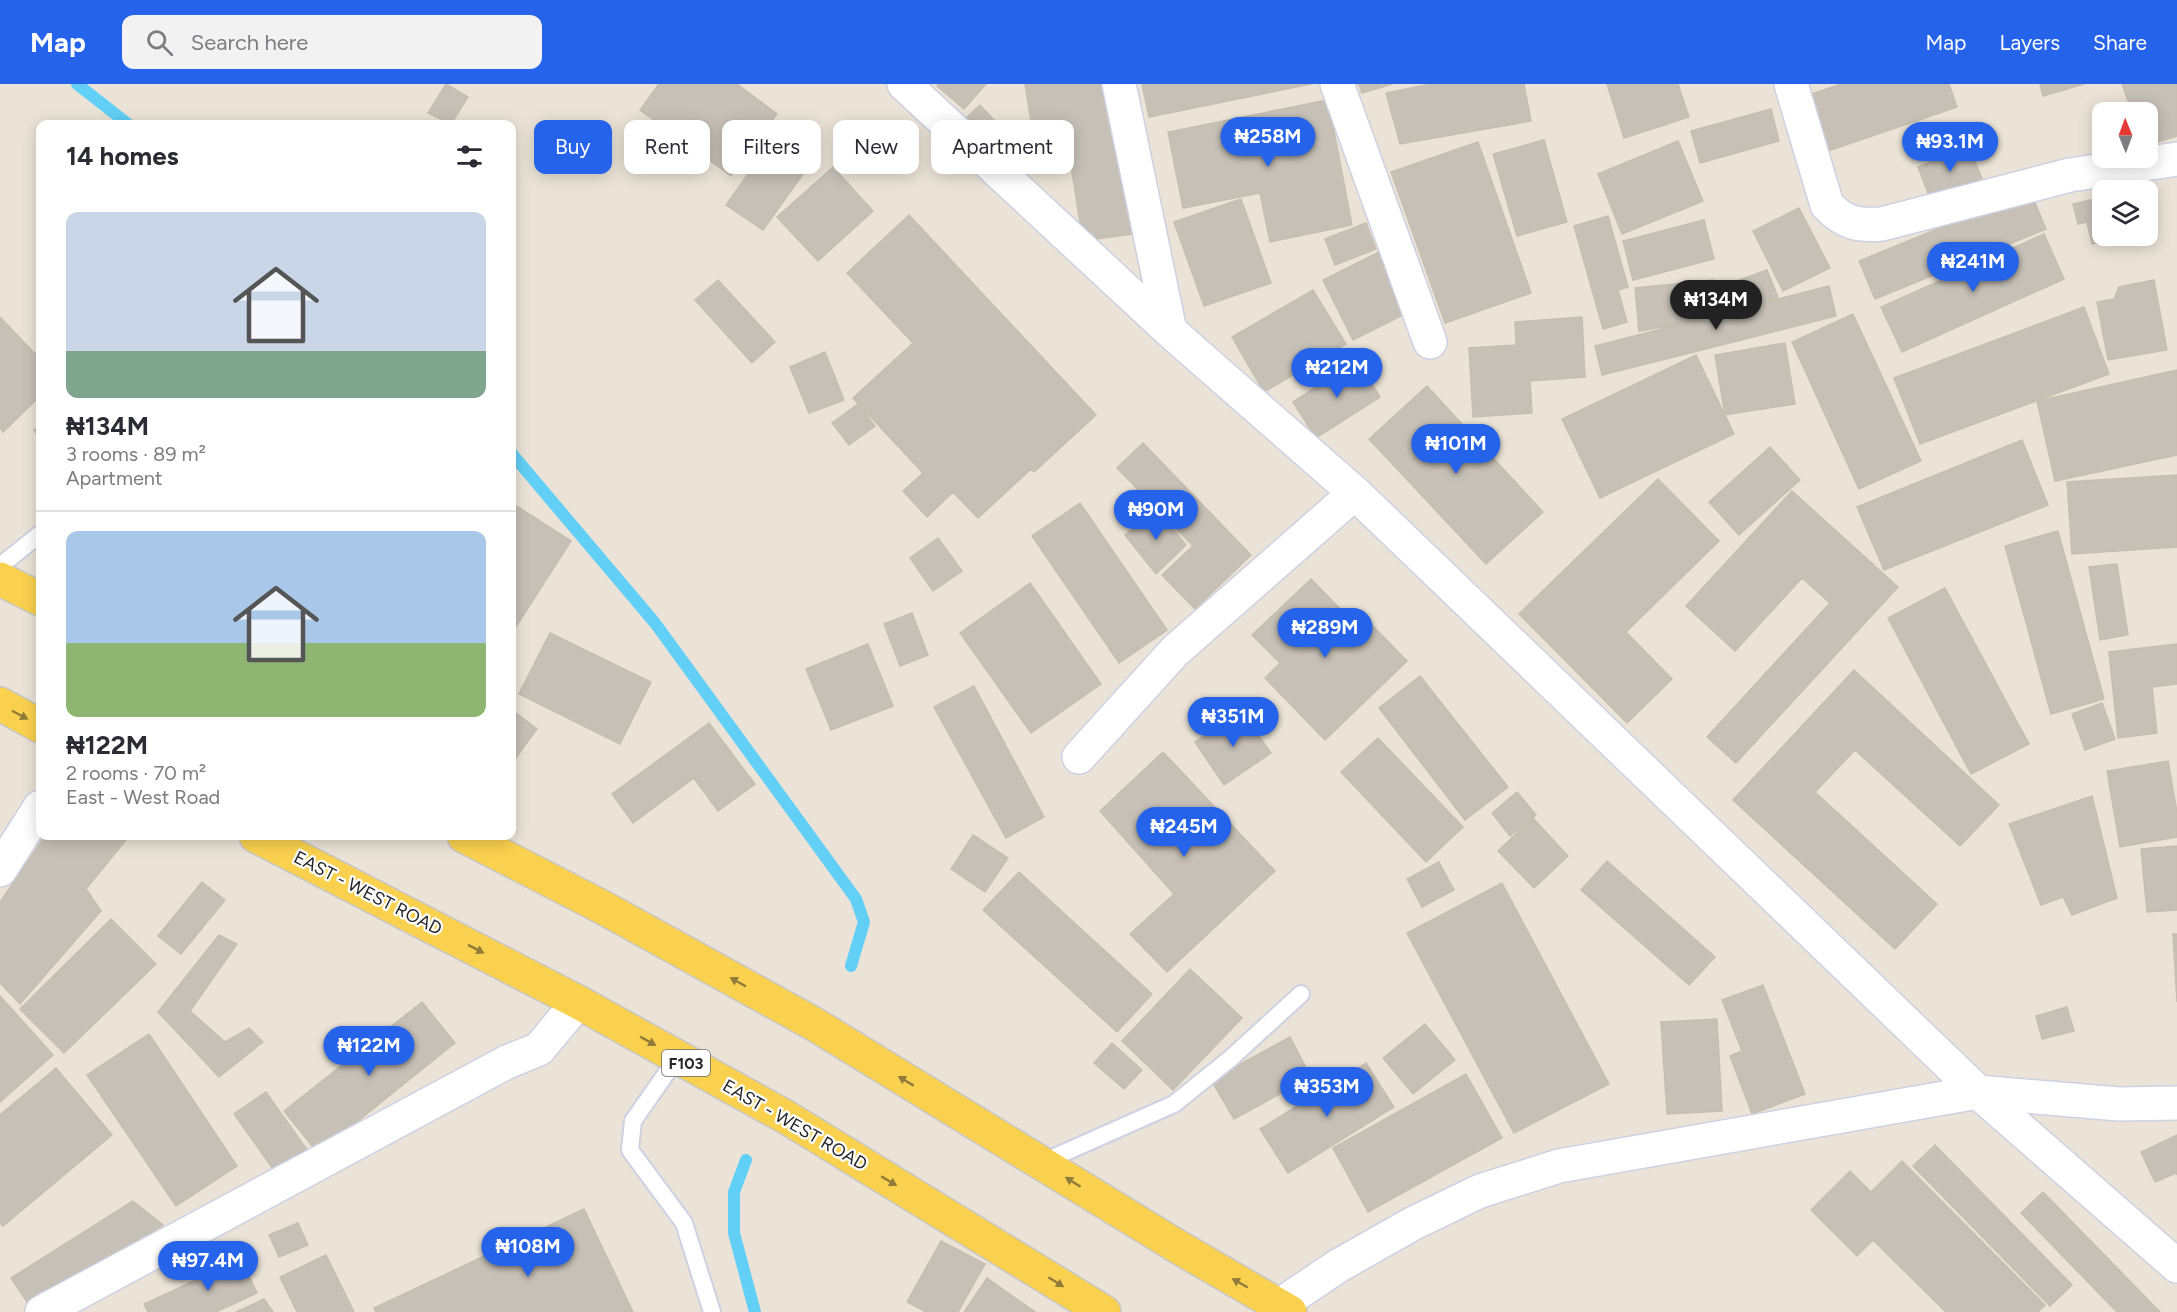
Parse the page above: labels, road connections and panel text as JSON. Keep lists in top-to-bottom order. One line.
{"streets":{"main road":["EAST - WEST ROAD","F103"]},"north":"top","page":{"header":"Map","search":"Search here","nav":["Map","Layers","Share"],"price":["₦258M","₦93.1M","₦241M","₦134M","₦212M","₦101M","₦90M","₦289M","₦351M","₦245M","₦122M","₦353M","₦108M","₦97.4M"],"chip":["Buy","Rent","Filters","New","Apartment"],"heading":"14 homes","list":[{"name":"₦134M","note":"3 rooms · 89 m² · Apartment"},{"name":"₦122M","note":"2 rooms · 70 m² · East - West Road"}]}}
